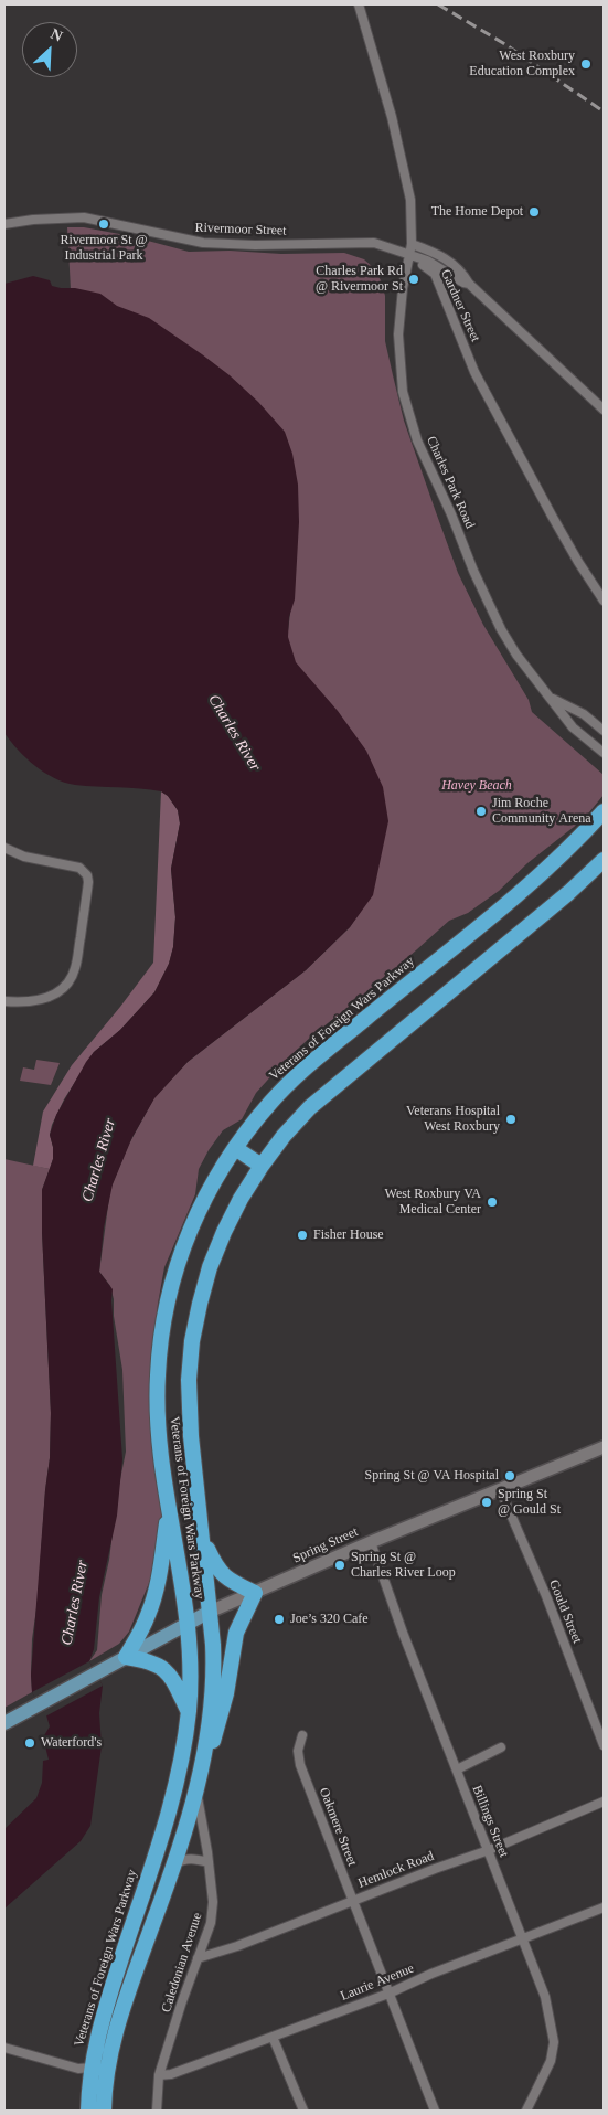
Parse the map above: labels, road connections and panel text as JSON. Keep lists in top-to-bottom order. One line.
{"streets":{"highway":["Veterans of Foreign Wars Parkway"],"main road":["Spring Street"],"street":["Rivermoor Street","Gardner Street","Charles Park Road","Gould Street","Billings Street","Oakmere Street","Hemlock Road","Caledonian Avenue","Laurie Avenue"]},"crossings":[["Rivermoor Street","Gardner Street"],["Rivermoor Street","Charles Park Road"],["Gardner Street","Charles Park Road"],["Veterans of Foreign Wars Parkway","Spring Street"],["Veterans of Foreign Wars Parkway","Caledonian Avenue"],["Spring Street","Gould Street"],["Spring Street","Billings Street"],["Billings Street","Hemlock Road"],["Billings Street","Laurie Avenue"],["Oakmere Street","Hemlock Road"],["Oakmere Street","Laurie Avenue"],["Hemlock Road","Caledonian Avenue"],["Caledonian Avenue","Laurie Avenue"]],"water":["Charles River"],"parks":["Havey Beach"],"places":["West Roxbury Education Complex","The Home Depot","Rivermoor St @ Industrial Park","Charles Park Rd @ Rivermoor St","Jim Roche Community Arena","Veterans Hospital West Roxbury","West Roxbury VA Medical Center","Fisher House","Spring St @ VA Hospital","Spring St @ Gould St","Spring St @ Charles River Loop","Joe’s 320 Cafe","Waterford's"],"north":"top right"}
